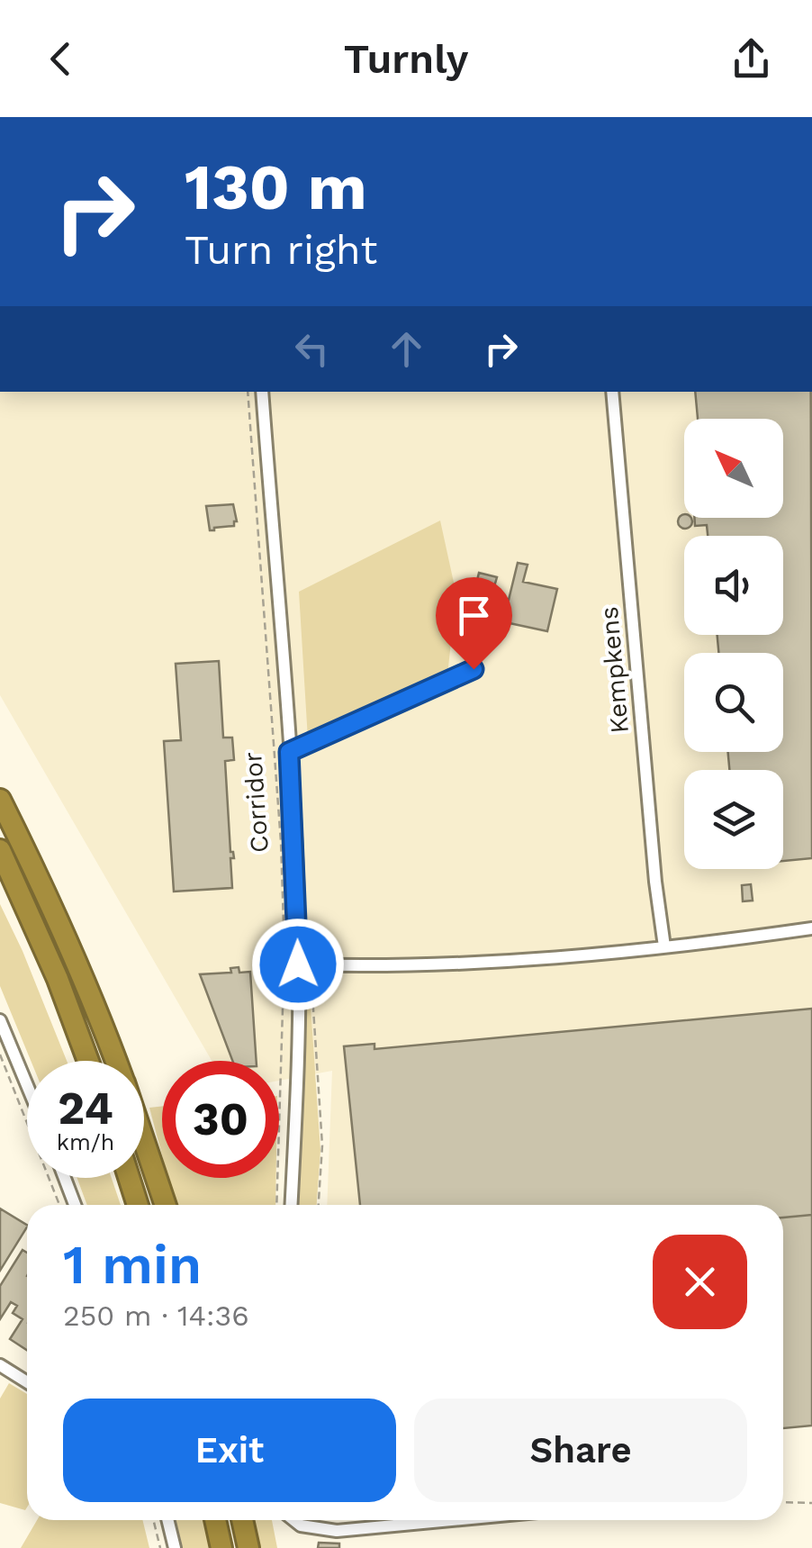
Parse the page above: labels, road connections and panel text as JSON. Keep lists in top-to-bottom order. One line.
{"streets":{"street":["Kempkens","Corridor"]},"north":"top left","page":{"header":"Turnly","turn":["130 m","Turn right"],"speed":"24 km/h","limit":"30","heading":["1 min","250 m · 14:36"],"buttons":["Exit","Share"]}}
